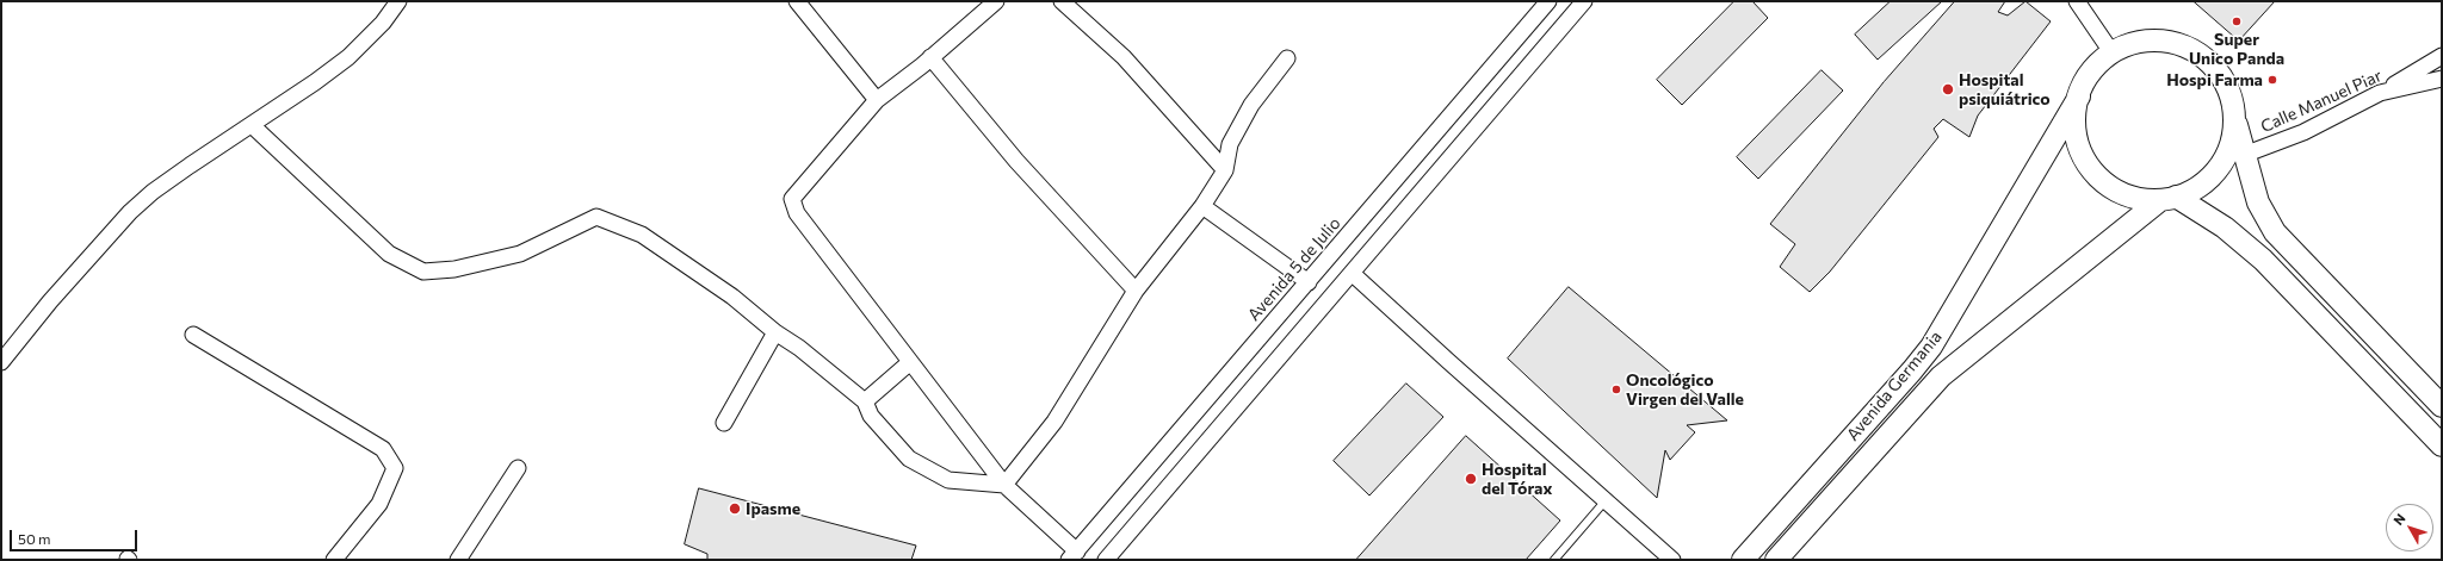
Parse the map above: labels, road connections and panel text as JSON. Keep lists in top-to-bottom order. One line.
{"streets":{"street":["Calle Manuel Piar","Avenida 5 de Julio","Avenida Germania"]},"places":["Super Unico Panda","Hospi Farma","Hospital psiquiátrico","Oncológico Virgen del Valle","Hospital del Tórax","Ipasme"],"scale_bar":"50 m","north":"top left"}
